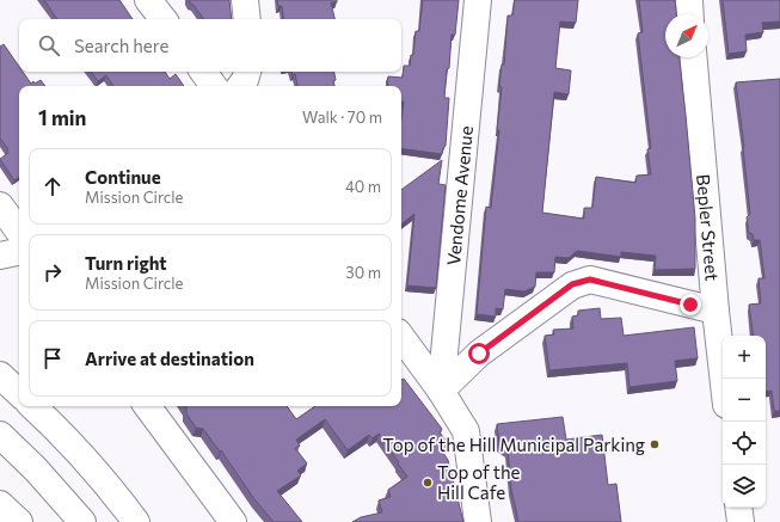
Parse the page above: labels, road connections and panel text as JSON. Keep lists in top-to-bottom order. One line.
{"streets":{"street":["Vendome Avenue","Bepler Street"]},"places":["Top of the Hill Municipal Parking","Top of the Hill Cafe"],"north":"top right","page":{"search":"Search here","heading":["1 min","Walk · 70 m"],"list":[["Continue","Mission Circle","40 m"],["Turn right","Mission Circle","30 m"],"Arrive at destination"],"map_buttons":["+","−"]}}
